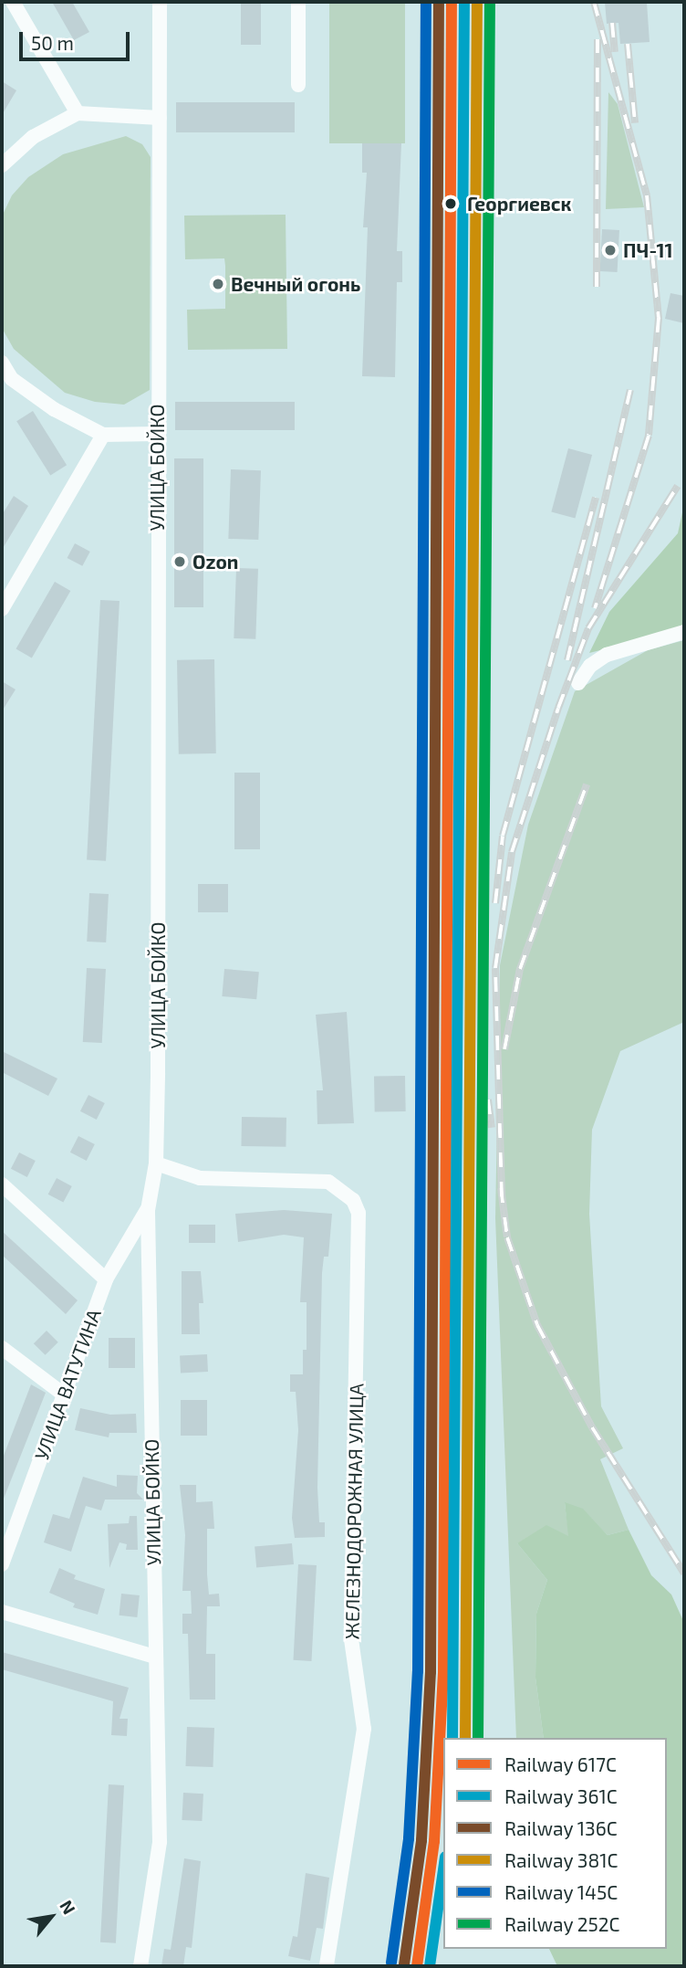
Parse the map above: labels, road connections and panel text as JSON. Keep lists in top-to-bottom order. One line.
{"streets":{"street":["УЛИЦА БОЙКО","УЛИЦА ВАТУТИНА","ЖЕЛЕЗНОДОРОЖНАЯ УЛИЦА"]},"crossings":[["УЛИЦА БОЙКО","УЛИЦА ВАТУТИНА"],["УЛИЦА БОЙКО","ЖЕЛЕЗНОДОРОЖНАЯ УЛИЦА"]],"places":["Георгиевск","ПЧ-11","Вечный огонь","Ozon"],"lines":["rail line 617C","rail line 361С","rail line 136С","rail line 381С","rail line 145С","rail line 252С"],"legend":["Railway 617C","Railway 361С","Railway 136С","Railway 381С","Railway 145С","Railway 252С"],"scale_bar":"50 m","north":"top right"}
